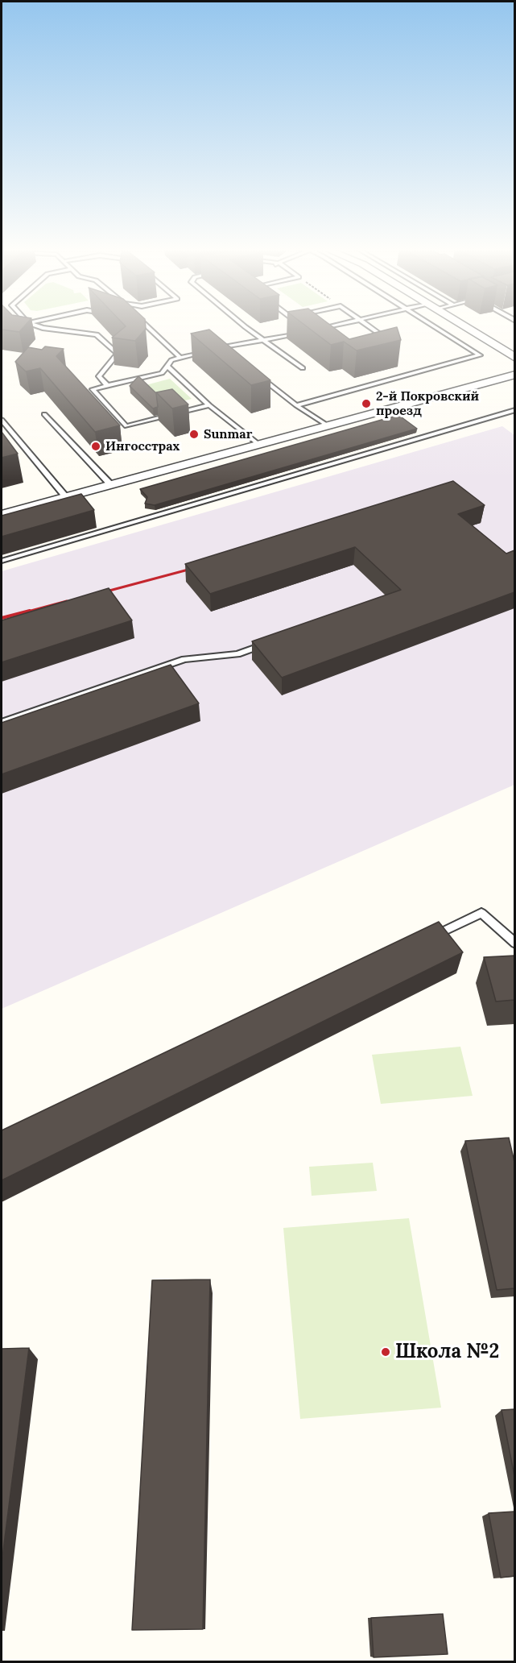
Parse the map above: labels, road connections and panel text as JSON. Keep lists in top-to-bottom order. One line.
{"places":["2-й Покровский проезд","Sunmar","Ингосстрах","Школа №2"]}
